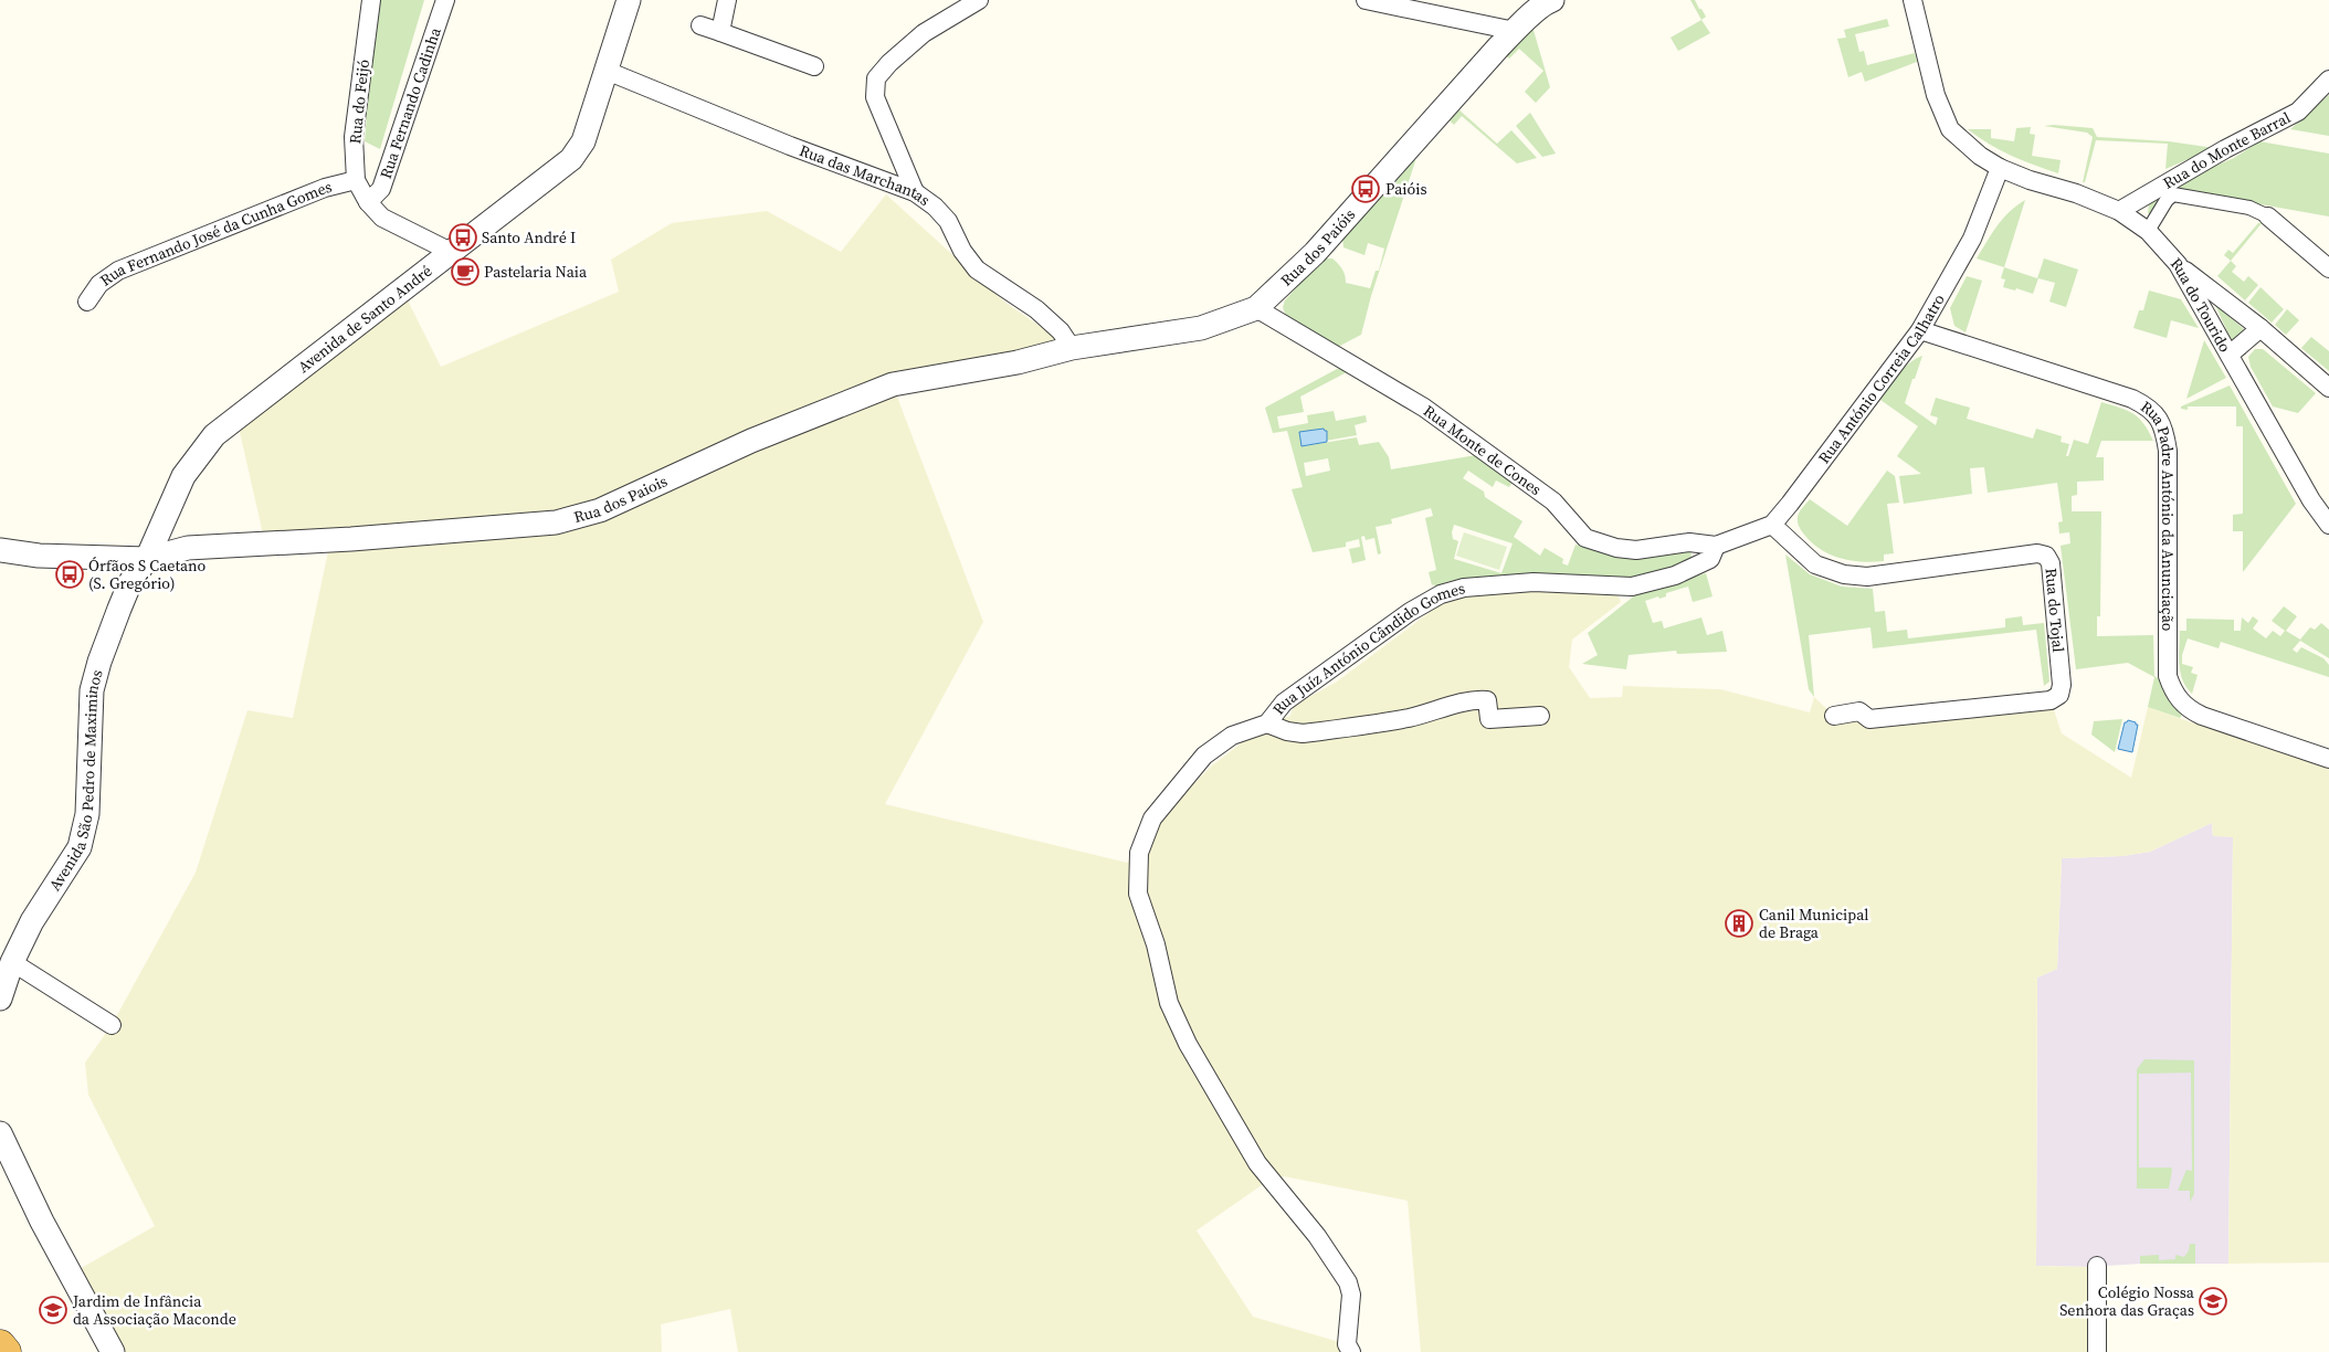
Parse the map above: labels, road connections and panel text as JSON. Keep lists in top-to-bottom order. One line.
{"streets":{"street":["Rua do Feijó","Rua Fernando Cadinha","Rua do Monte Barral","Rua das Marchantas","Rua Fernando José da Cunha Gomes","Rua dos Paióis","Rua do Tourido","Avenida de Santo André","Rua António Correia Calhatro","Rua Monte de Cones","Rua dos Paiois","Rua Padre António da Anunciação","Rua do Tojal","Rua Juíz António Cândido Gomes","Avenida São Pedro de Maximinos"]},"crossings":[["Rua do Feijó","Rua Fernando Cadinha"],["Rua do Feijó","Rua Fernando José da Cunha Gomes"],["Rua do Feijó","Avenida de Santo André"],["Rua do Monte Barral","Rua do Tourido"],["Rua das Marchantas","Rua dos Paióis"],["Rua das Marchantas","Avenida de Santo André"],["Rua das Marchantas","Rua dos Paiois"],["Rua dos Paióis","Rua Monte de Cones"],["Rua dos Paióis","Rua dos Paiois"],["Rua do Tourido","Rua António Correia Calhatro"],["Avenida de Santo André","Rua dos Paiois"],["Avenida de Santo André","Avenida São Pedro de Maximinos"],["Rua António Correia Calhatro","Rua Monte de Cones"],["Rua António Correia Calhatro","Rua Padre António da Anunciação"],["Rua António Correia Calhatro","Rua do Tojal"],["Rua António Correia Calhatro","Rua Juíz António Cândido Gomes"],["Rua Monte de Cones","Rua Juíz António Cândido Gomes"],["Rua dos Paiois","Avenida São Pedro de Maximinos"]],"places":{"bus stop":["Paióis","Santo André I","Órfãos S Caetano (S. Gregório)"],"cafe":["Pastelaria Naia"],"building":["Canil Municipal de Braga"],"school or university":["Colégio Nossa Senhora das Graças","Jardim de Infância da Associação Maconde"]}}
